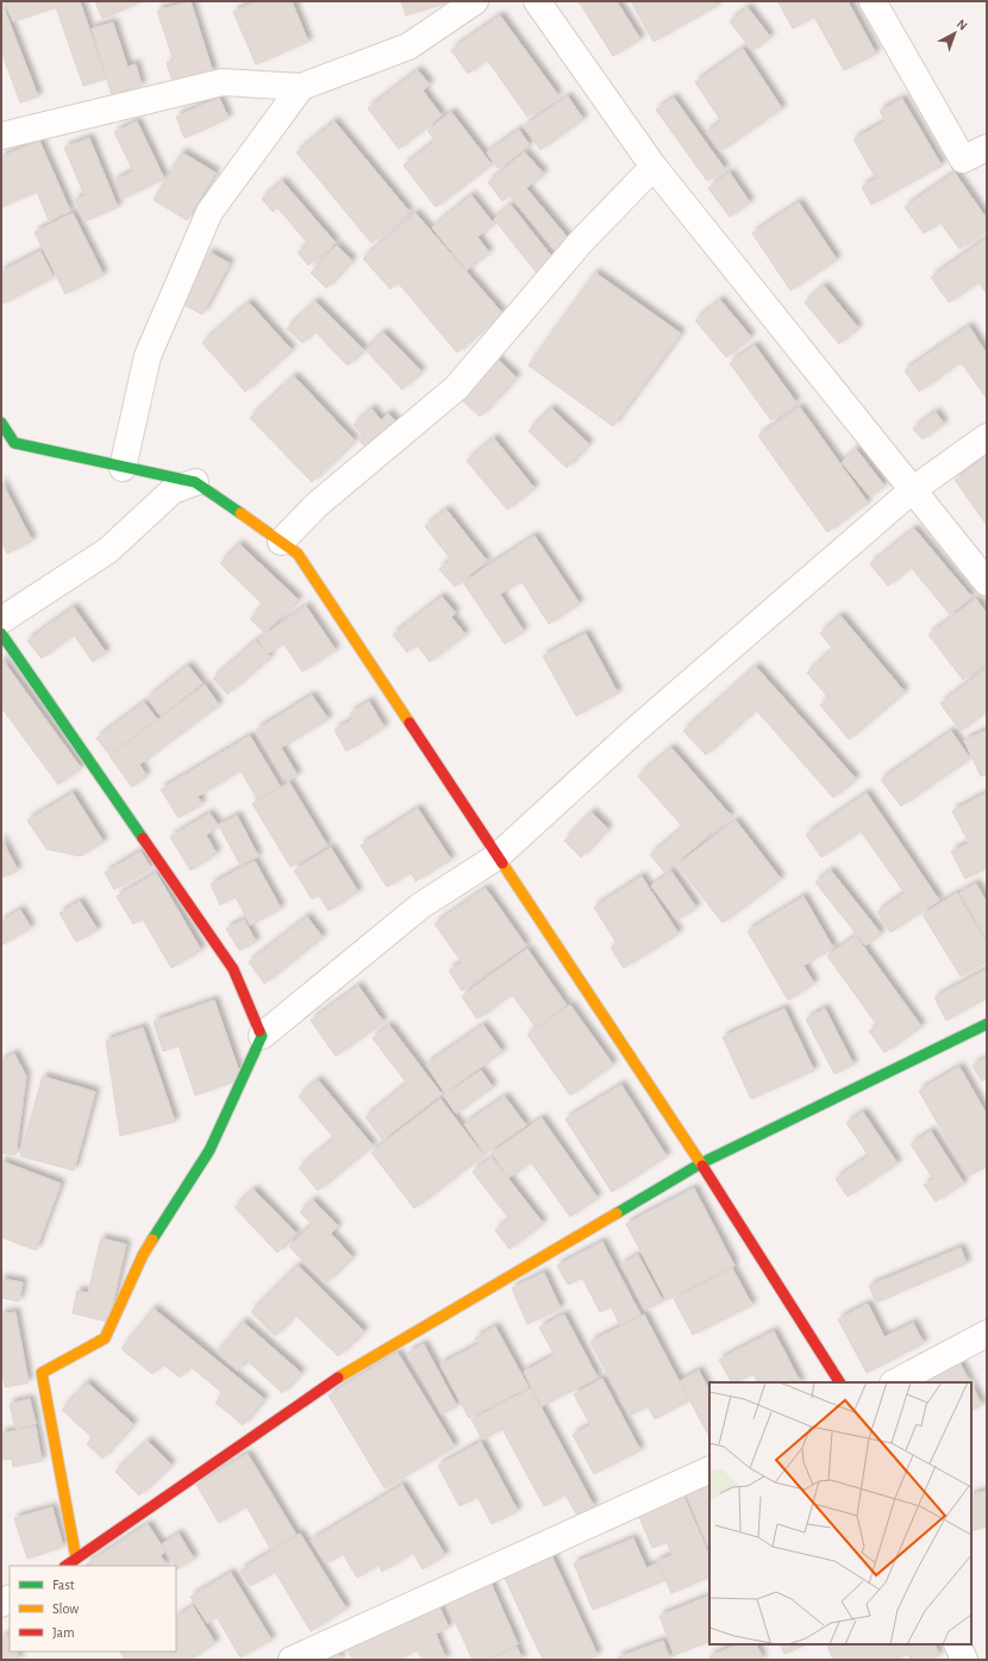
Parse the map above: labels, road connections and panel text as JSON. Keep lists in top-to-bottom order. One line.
{"legend":["Fast","Slow","Jam"],"north":"top right"}
